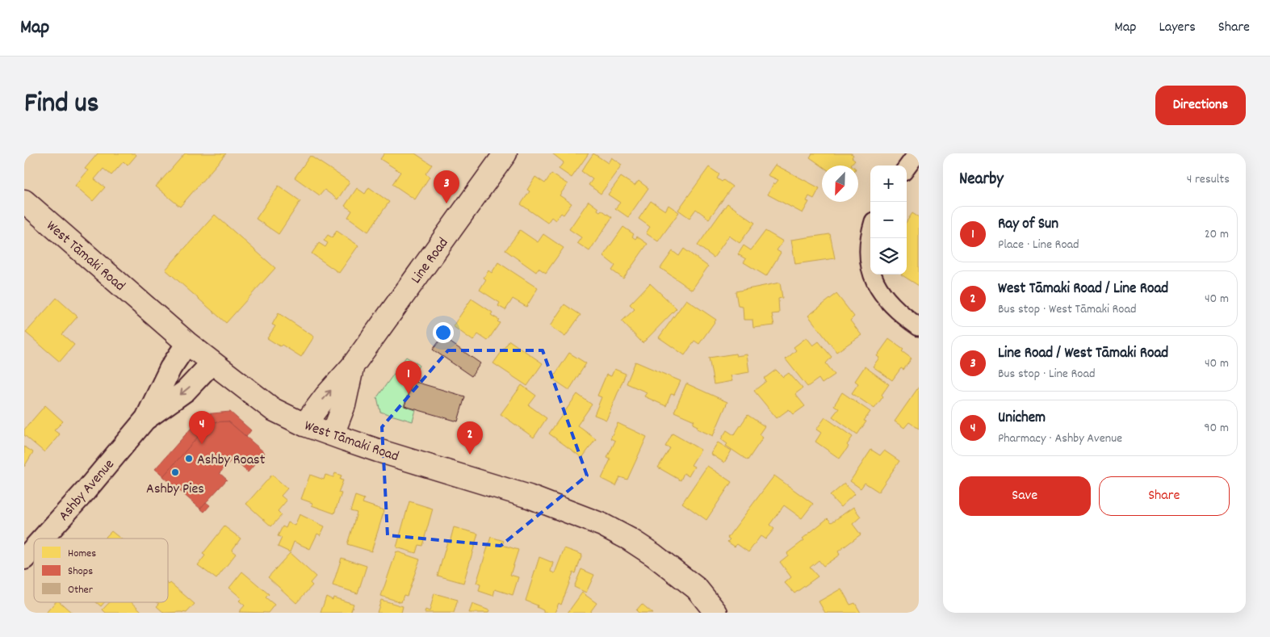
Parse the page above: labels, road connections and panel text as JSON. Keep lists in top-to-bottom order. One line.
{"streets":{"main road":["West Tāmaki Road","Line Road"],"street":["Ashby Avenue"]},"crossings":[["West Tāmaki Road","Line Road"],["West Tāmaki Road","Ashby Avenue"]],"places":["Ashby Roast","Ashby Pies"],"legend":["Homes","Shops","Other"],"north":"bottom left","page":{"header":"Map","nav":["Map","Layers","Share"],"title":"Find us","buttons":["Directions",["Save","Share"]],"heading":["Nearby","4 results"],"map_buttons":["+","−"],"pins":["3","1","4","2"],"list":[{"mark":"1","name":"Ray of Sun","note":"Place · Line Road","value":"20 m"},{"mark":"2","name":"West Tāmaki Road / Line Road","note":"Bus stop · West Tāmaki Road","value":"40 m"},{"mark":"3","name":"Line Road / West Tāmaki Road","note":"Bus stop · Line Road","value":"40 m"},{"mark":"4","name":"Unichem","note":"Pharmacy · Ashby Avenue","value":"90 m"}]}}
